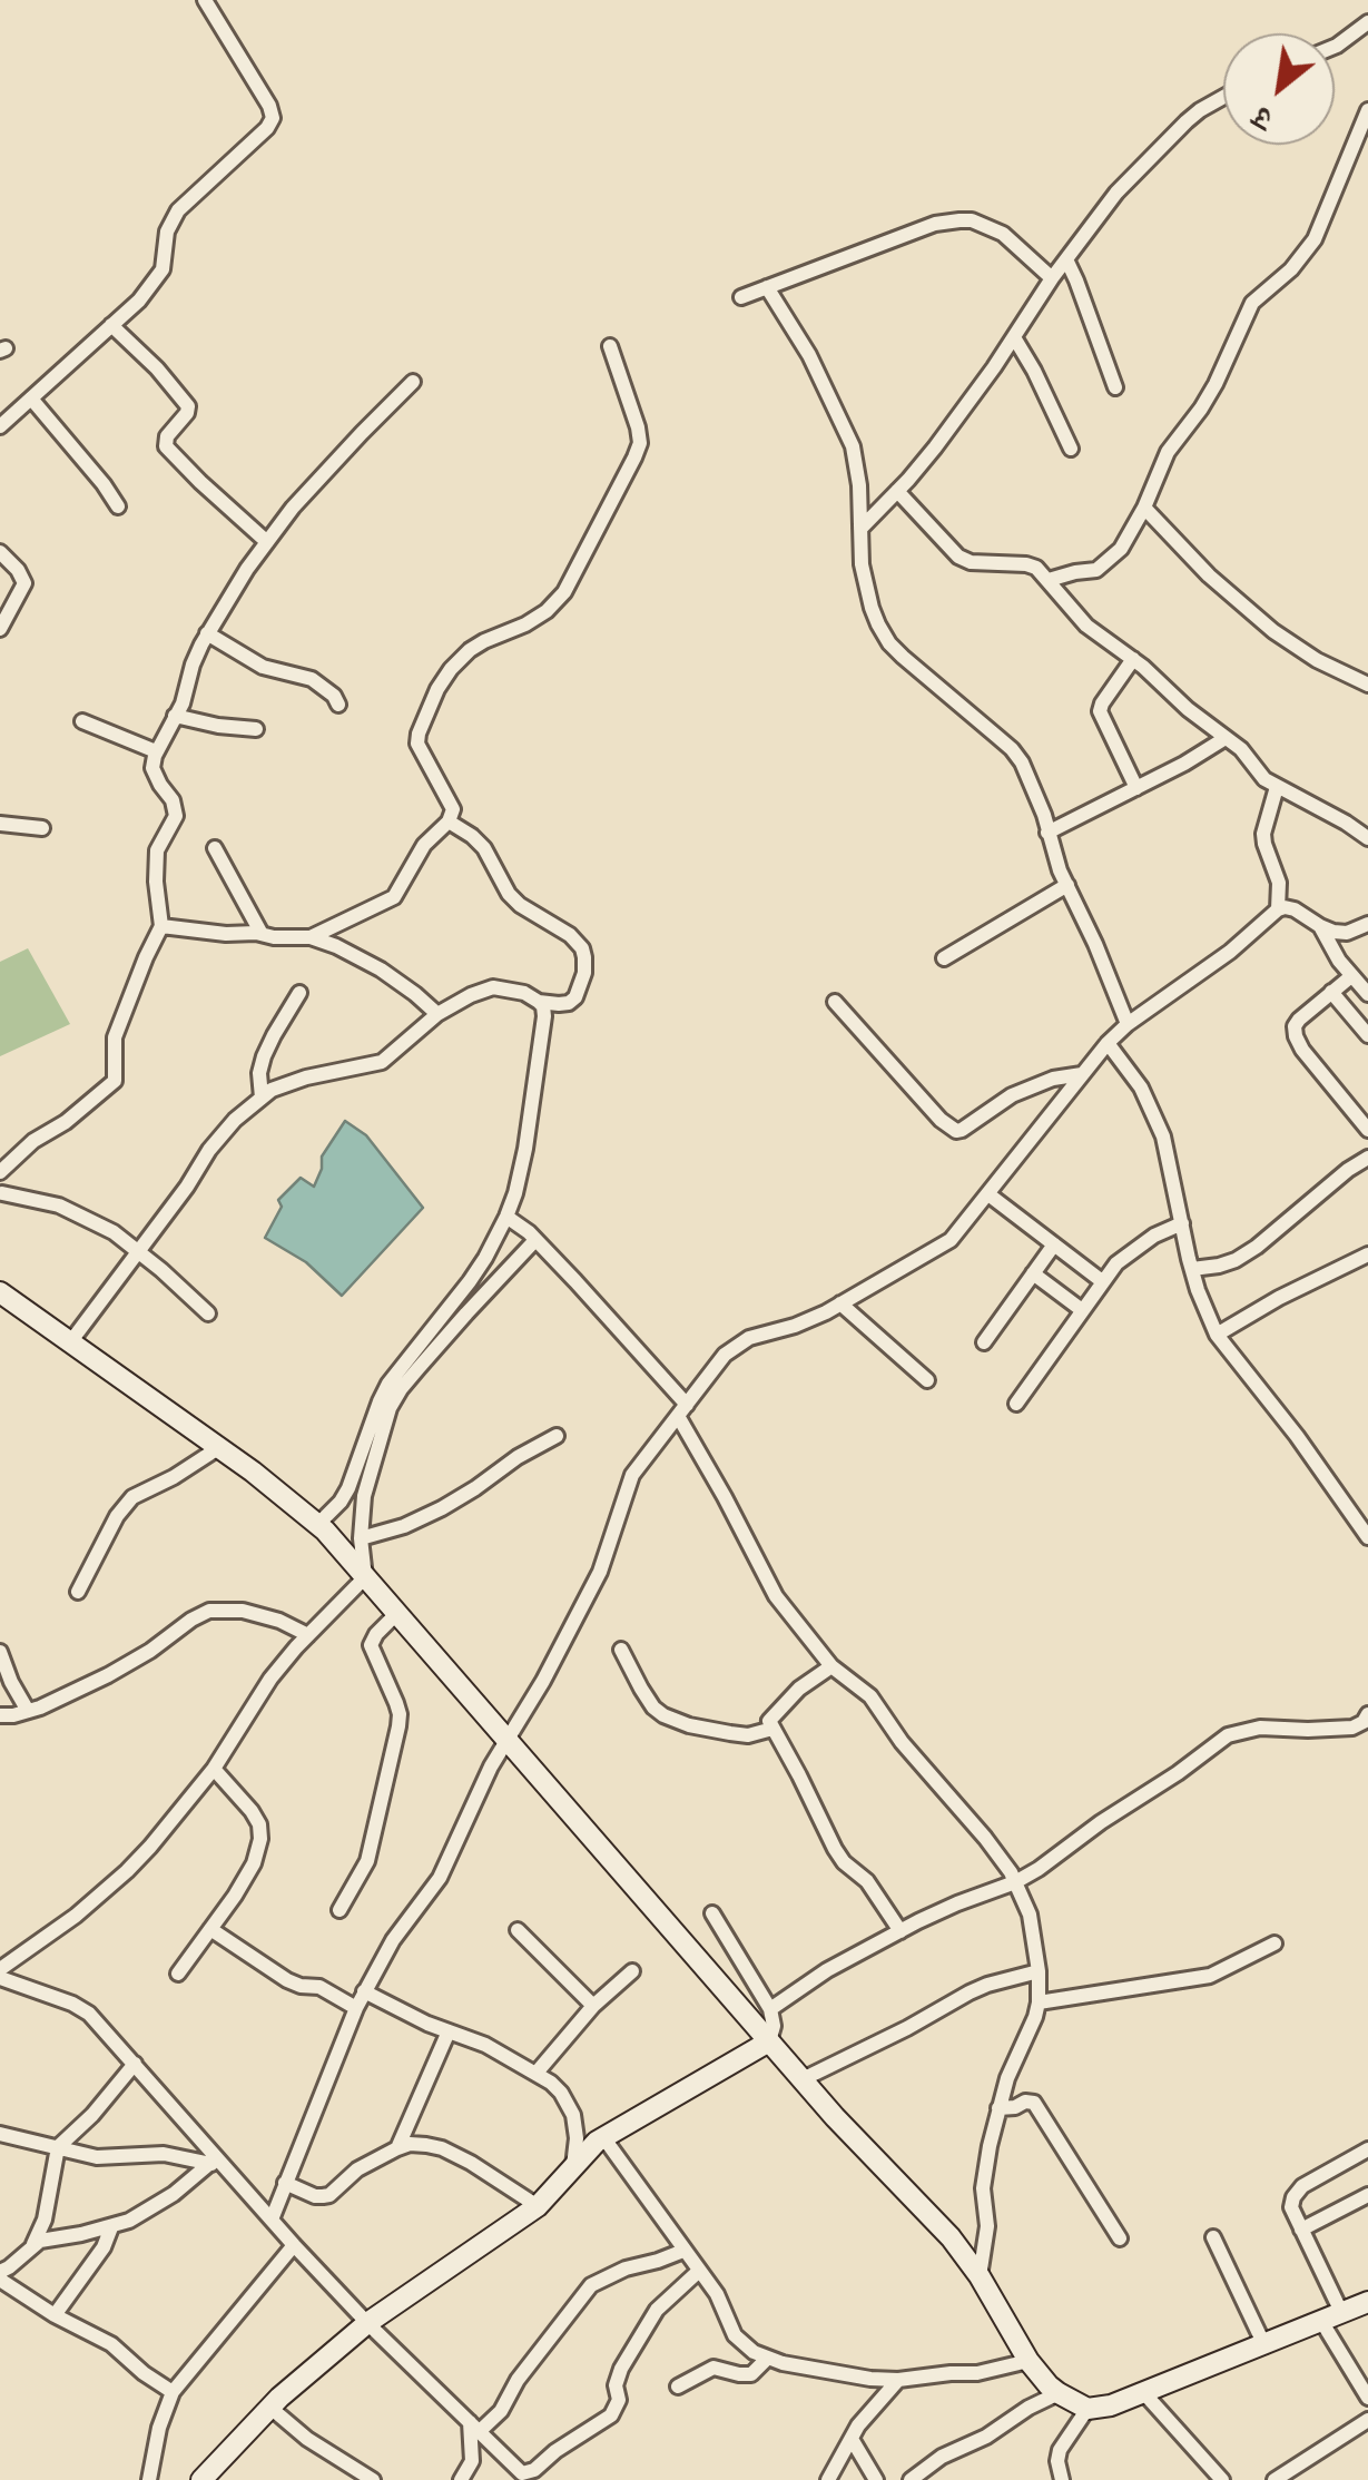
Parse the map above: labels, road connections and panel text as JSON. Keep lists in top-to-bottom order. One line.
{"north":"bottom left"}
